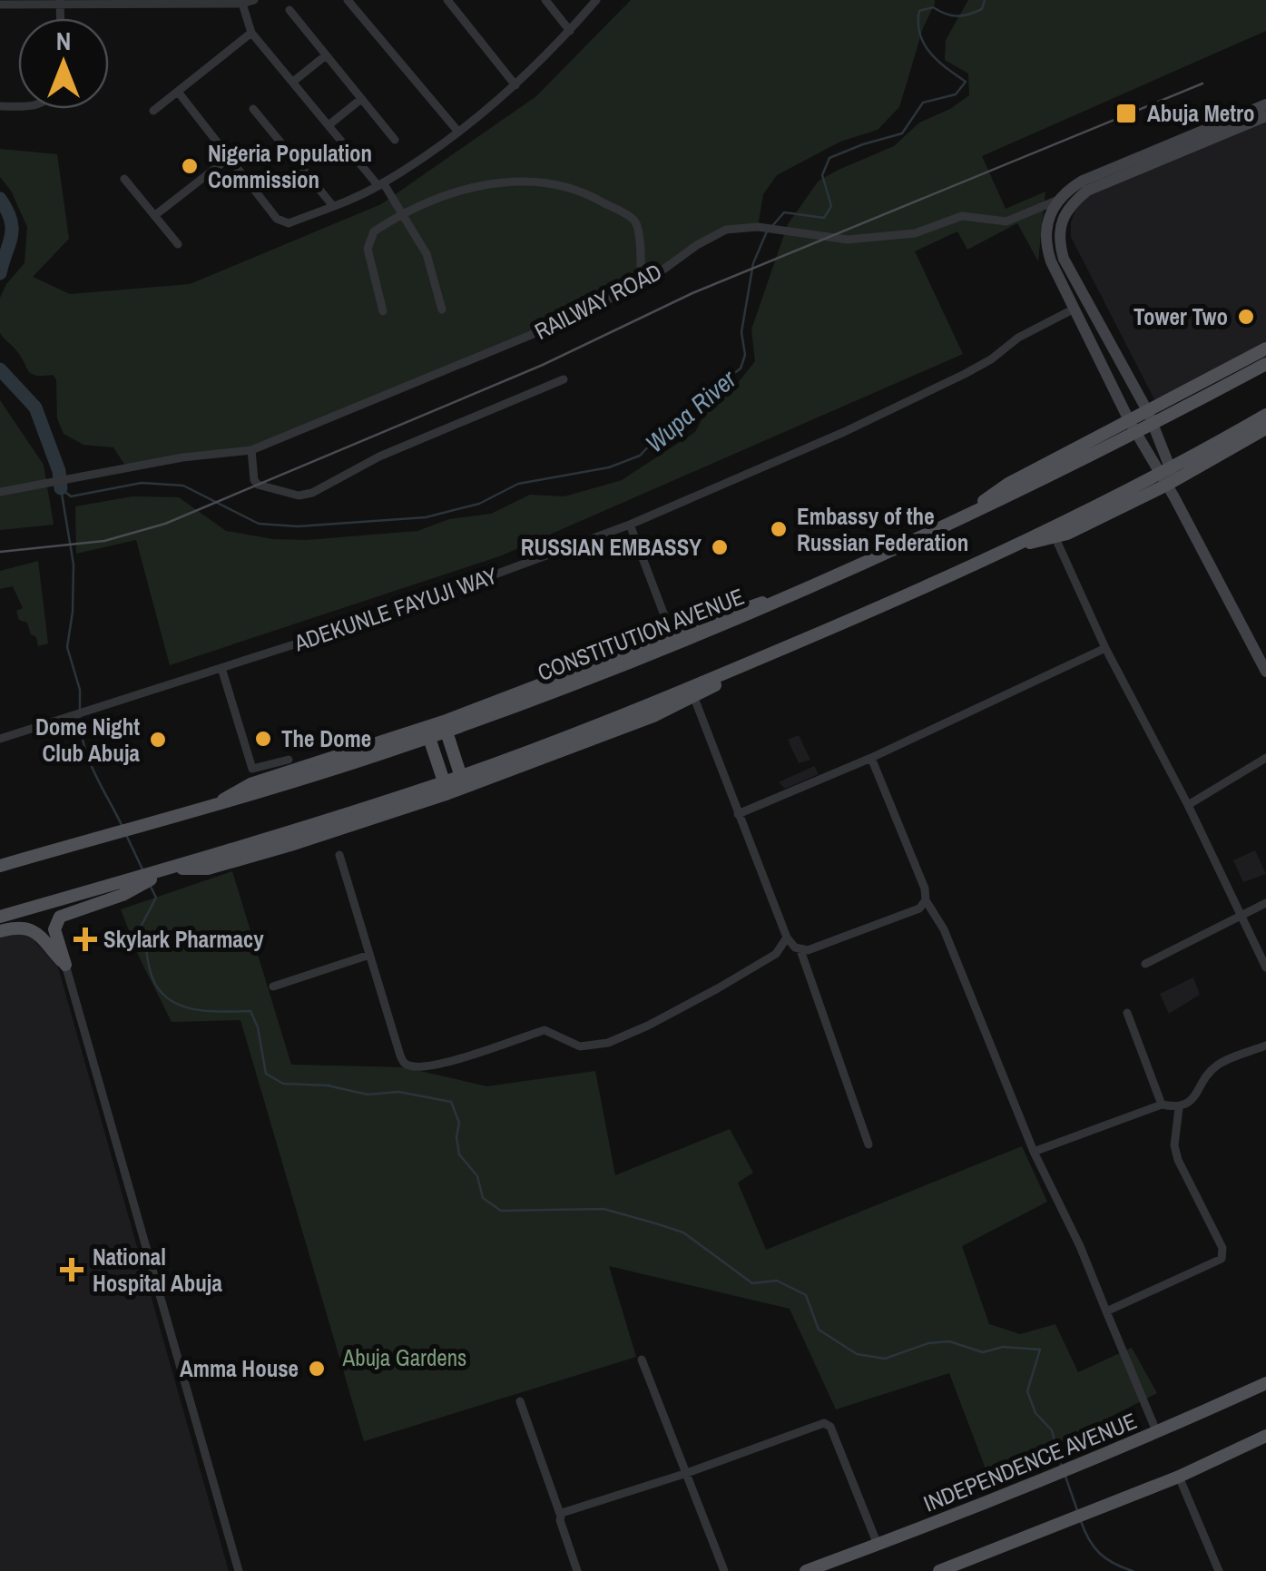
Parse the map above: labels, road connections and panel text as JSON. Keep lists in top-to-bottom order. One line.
{"streets":{"main road":["CONSTITUTION AVENUE","INDEPENDENCE AVENUE"],"street":["RAILWAY ROAD","ADEKUNLE FAYUJI WAY"]},"water":["Wupa River"],"parks":["Abuja Gardens"],"places":{"transit":["Abuja Metro"],"other":["Nigeria Population Commission","Tower Two","Embassy of the Russian Federation","RUSSIAN EMBASSY","The Dome","Dome Night Club Abuja","Amma House"],"health":["Skylark Pharmacy","National Hospital Abuja"]},"north":"top"}
